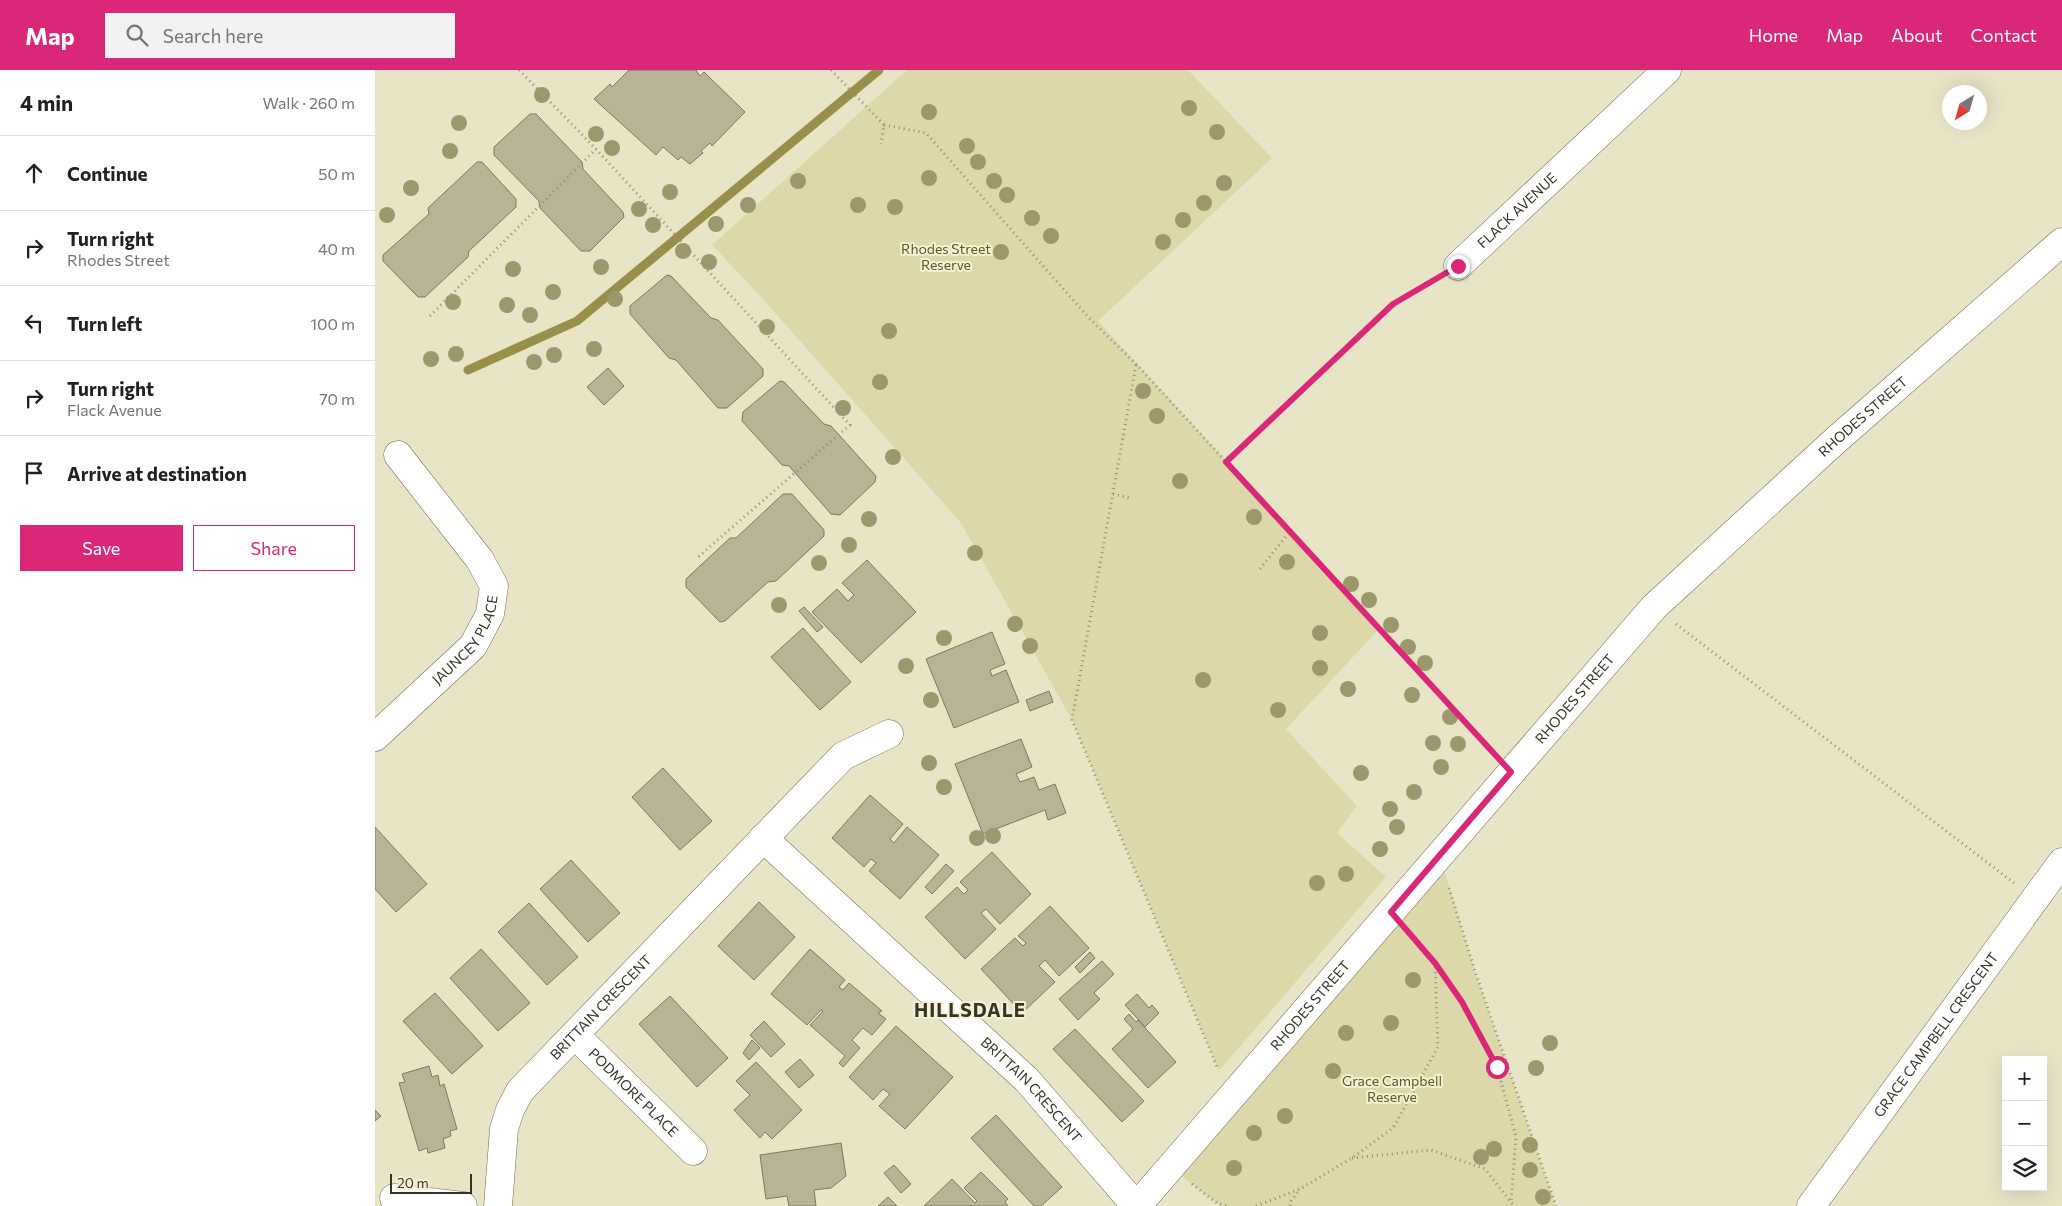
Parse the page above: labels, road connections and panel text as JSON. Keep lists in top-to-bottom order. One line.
{"streets":{"street":["FLACK AVENUE","RHODES STREET","JAUNCEY PLACE","BRITTAIN CRESCENT","GRACE CAMPBELL CRESCENT","PODMORE PLACE"]},"crossings":[["RHODES STREET","BRITTAIN CRESCENT"],["BRITTAIN CRESCENT","PODMORE PLACE"]],"districts":["HILLSDALE"],"parks":["Rhodes Street Reserve","Grace Campbell Reserve"],"scale_bar":"20 m","north":"bottom left","page":{"header":"Map","search":"Search here","nav":["Home","Map","About","Contact"],"heading":["4 min","Walk · 260 m"],"list":[["Continue","50 m"],["Turn right","Rhodes Street","40 m"],["Turn left","100 m"],["Turn right","Flack Avenue","70 m"],"Arrive at destination"],"buttons":["Save","Share"],"map_buttons":["+","−"],"scale":"20 m"}}
